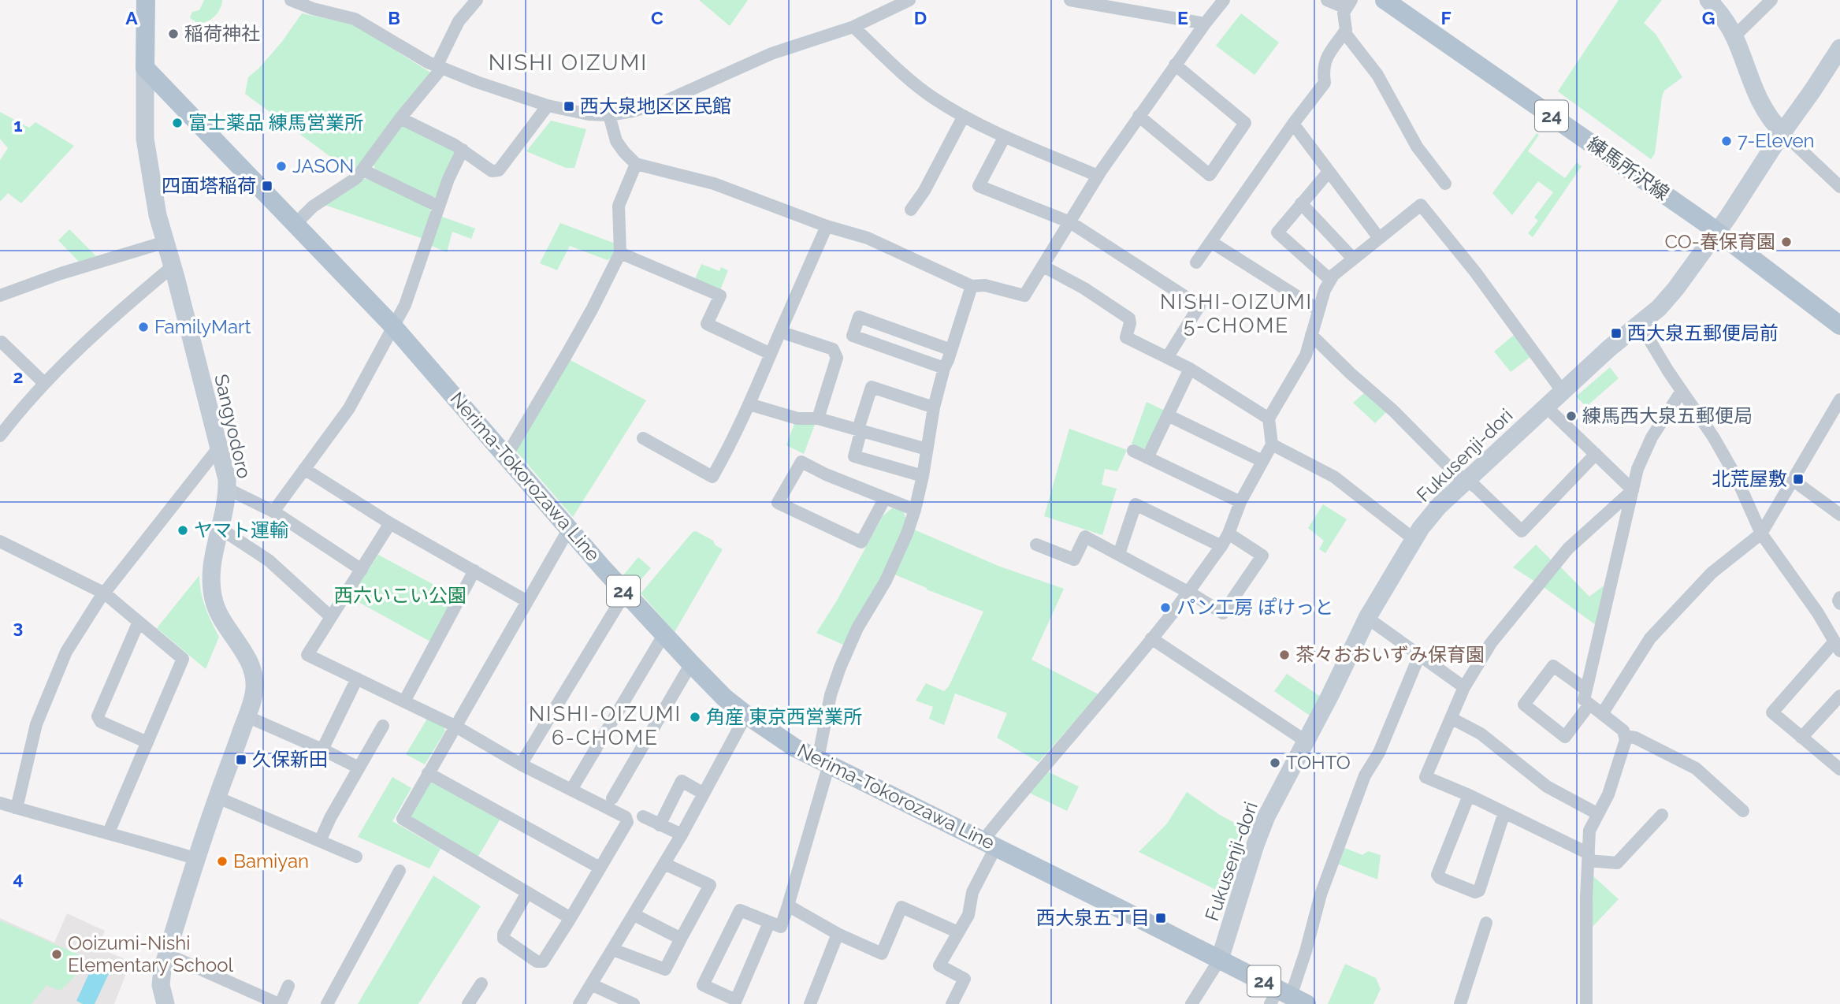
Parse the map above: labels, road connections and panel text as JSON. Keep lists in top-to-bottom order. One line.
{"streets":{"main road":["24","練馬所沢線","Nerima-Tokorozawa Line"],"street":["Sangyodoro","Fukusenji-dori"]},"crossings":[["練馬所沢線","Fukusenji-dori"],["Sangyodoro","Nerima-Tokorozawa Line"],["Fukusenji-dori","Nerima-Tokorozawa Line"]],"districts":["NISHI OIZUMI","NISHI-OIZUMI 5-CHOME","NISHI-OIZUMI 6-CHOME"],"parks":["西六いこい公園"],"places":{"other":["稲荷神社","富士薬品 練馬営業所","7-Eleven","JASON","CO-春保育園","FamilyMart","練馬西大泉五郵便局","ヤマト運輸","パン工房 ぽけっと","茶々おおいずみ保育園","角産 東京西営業所","TOHTO","Bamiyan","Ooizumi-Nishi Elementary School"],"transit":["西大泉地区区民館","四面塔稲荷","西大泉五郵便局前","北荒屋敷","久保新田","西大泉五丁目"]},"grid":{"columns":["A","B","C","D","E","F","G"],"rows":["1","2","3","4"]}}
